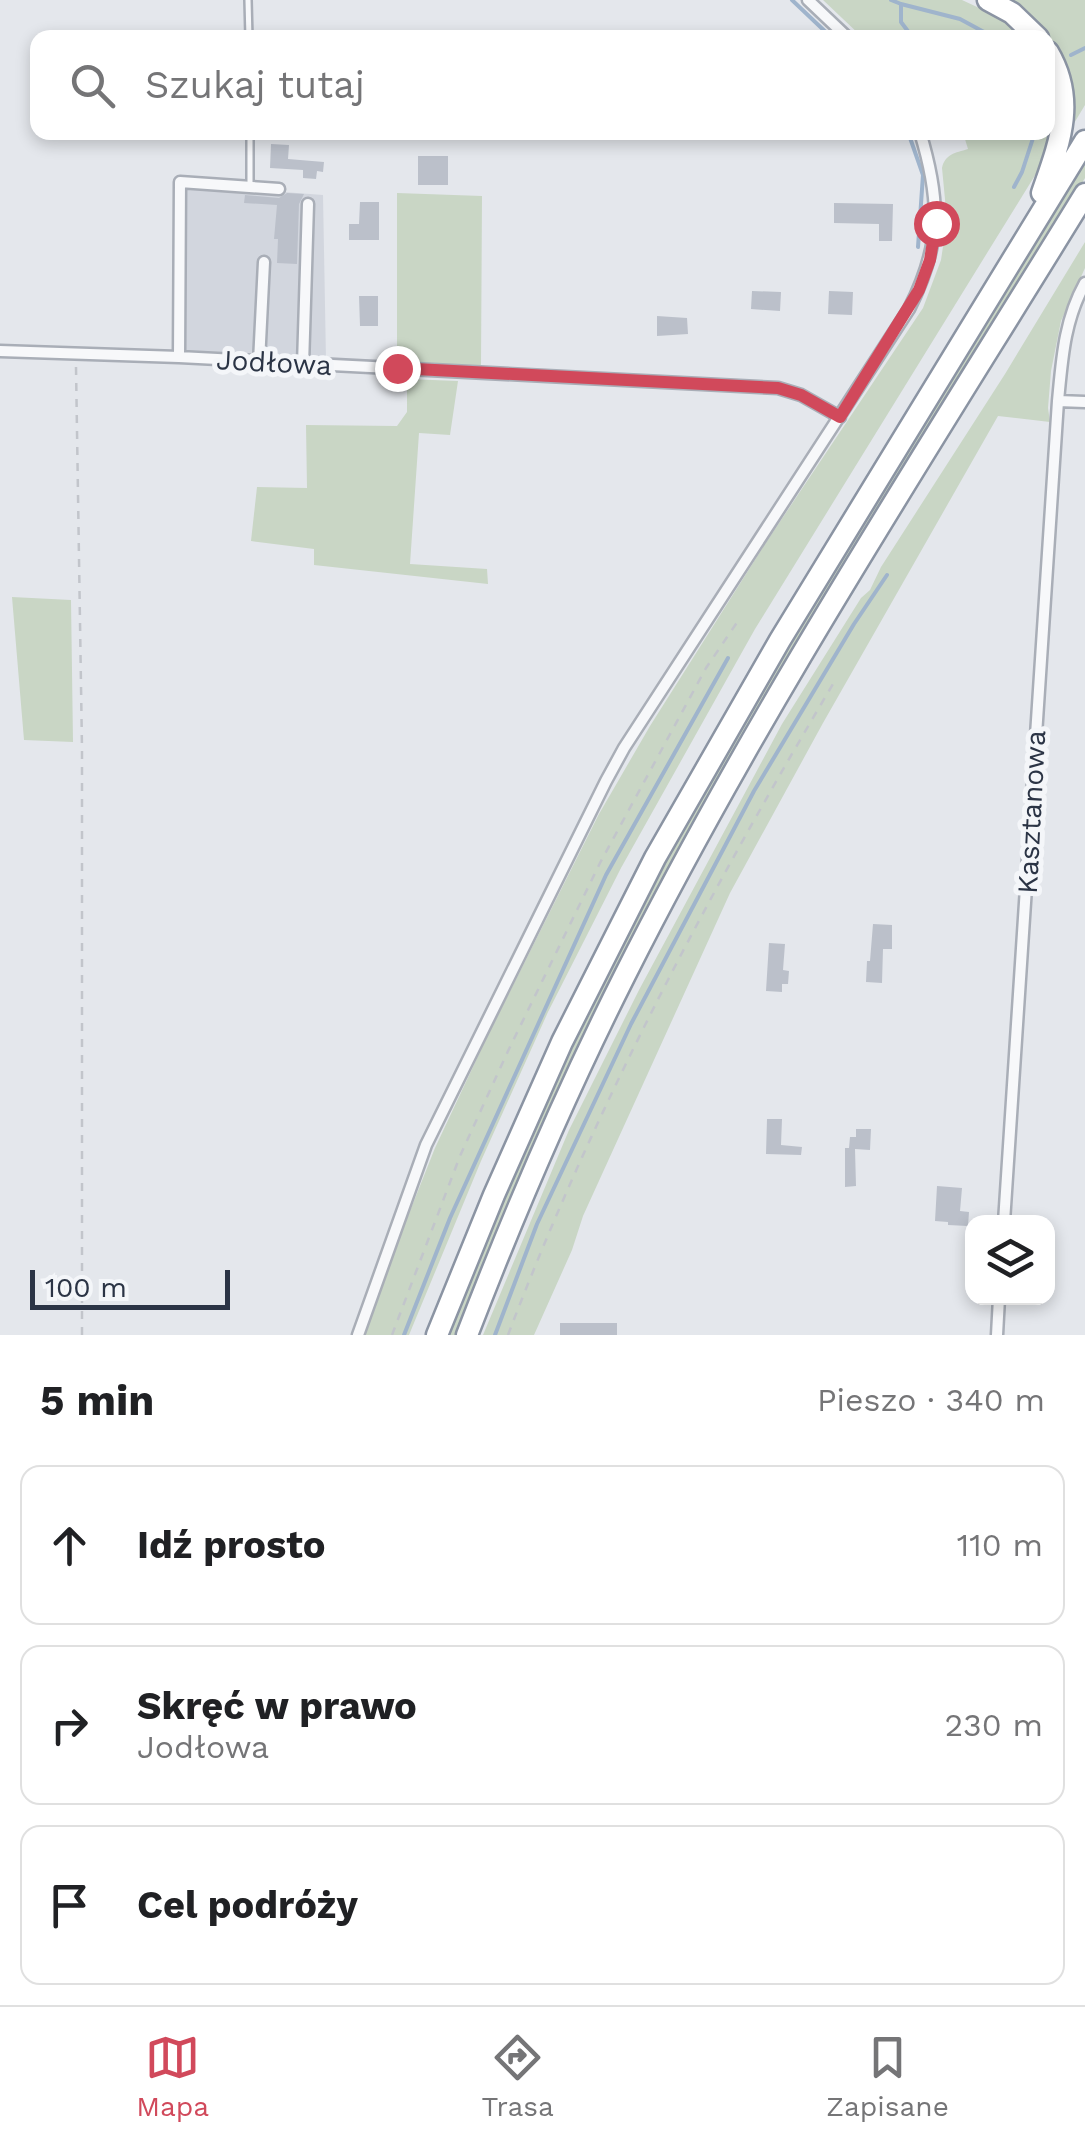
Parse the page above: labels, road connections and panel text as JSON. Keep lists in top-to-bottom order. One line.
{"streets":{"street":["Jodłowa","Kasztanowa"]},"scale_bar":"100 m","page":{"search":"Szukaj tutaj","scale":"100 m","heading":["5 min","Pieszo · 340 m"],"list":[["Idź prosto","110 m"],["Skręć w prawo","Jodłowa","230 m"],"Cel podróży"],"nav":["Mapa","Trasa","Zapisane"]}}
